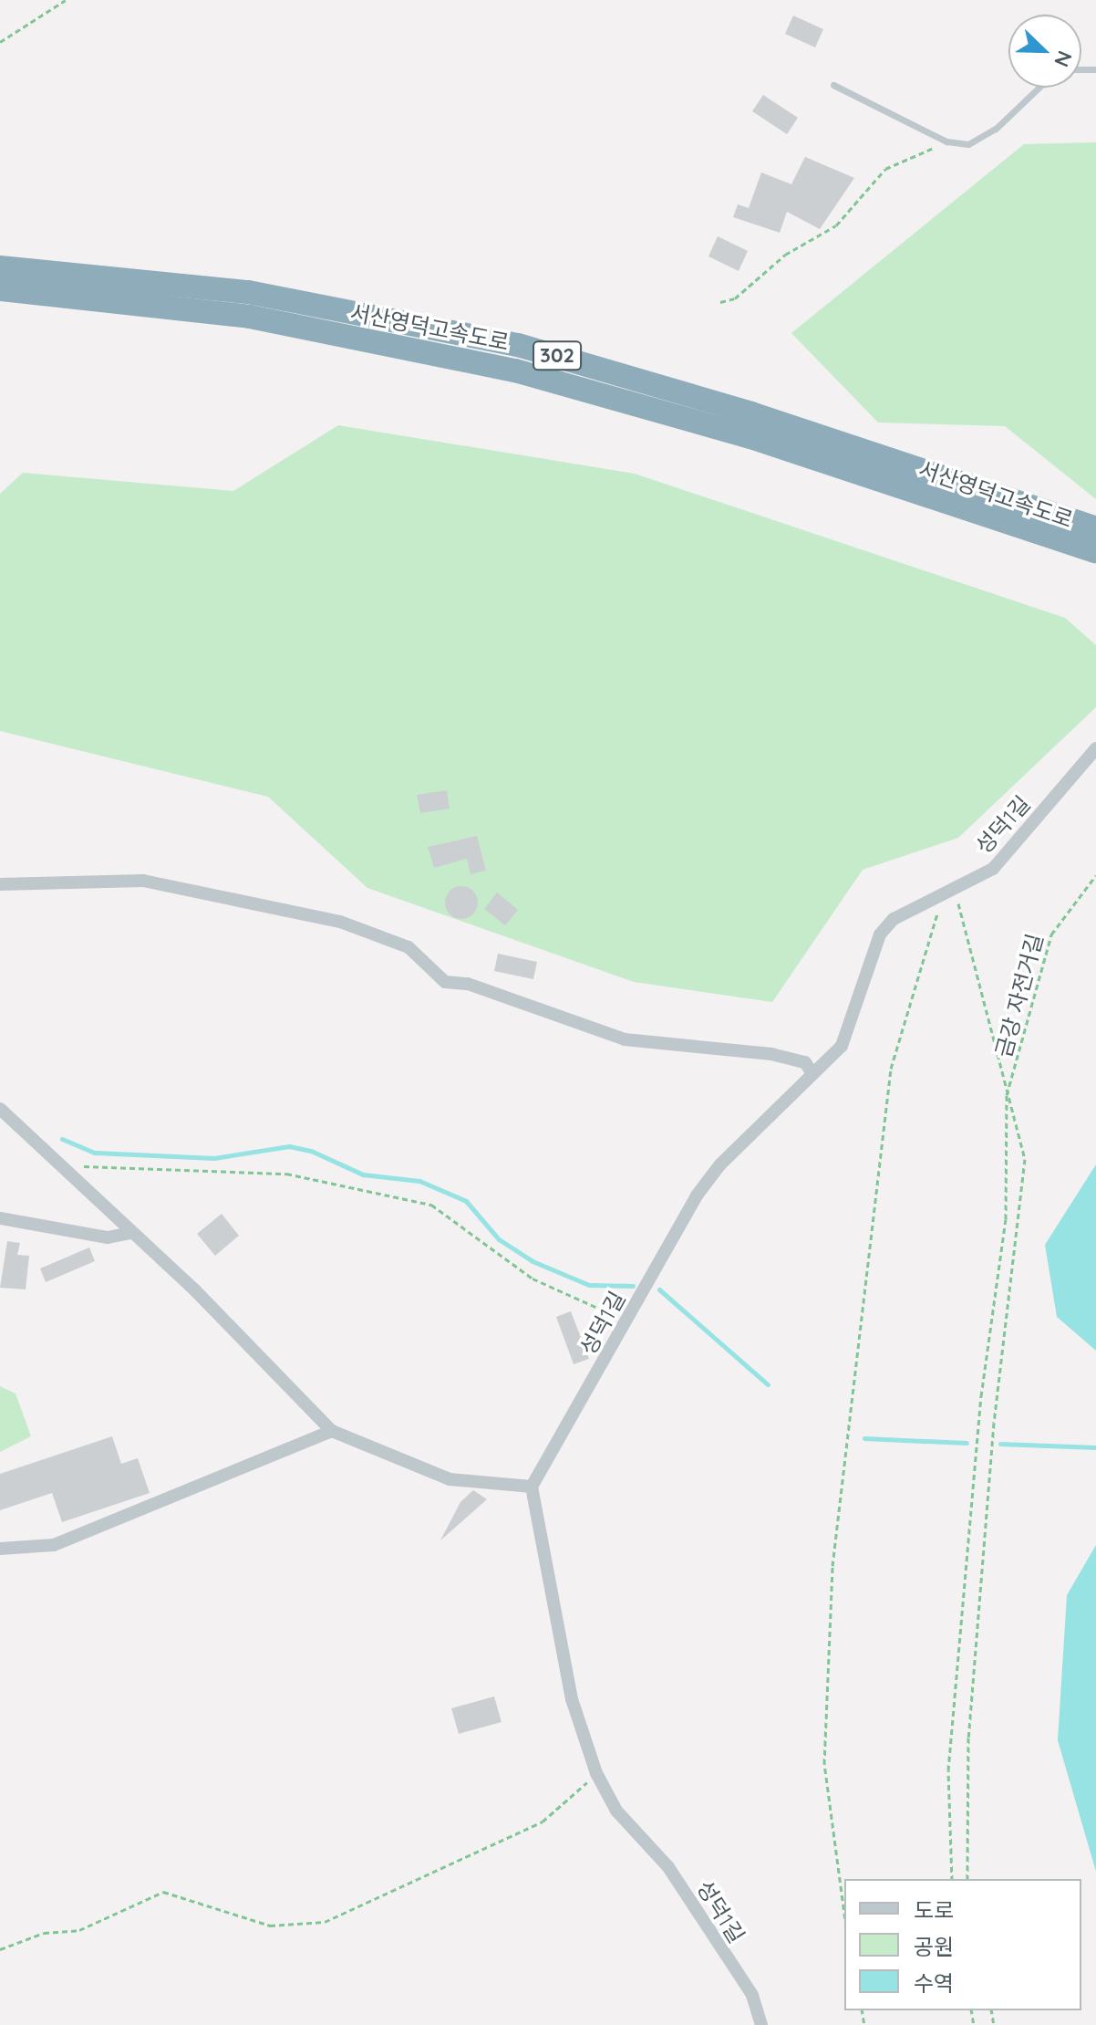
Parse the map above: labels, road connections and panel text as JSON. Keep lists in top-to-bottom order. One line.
{"streets":{"highway":["서산영덕고속도로","302"],"street":["성덕1길"],"path":["금강 자전거길"]},"legend":["도로","공원","수역"],"north":"bottom right"}
